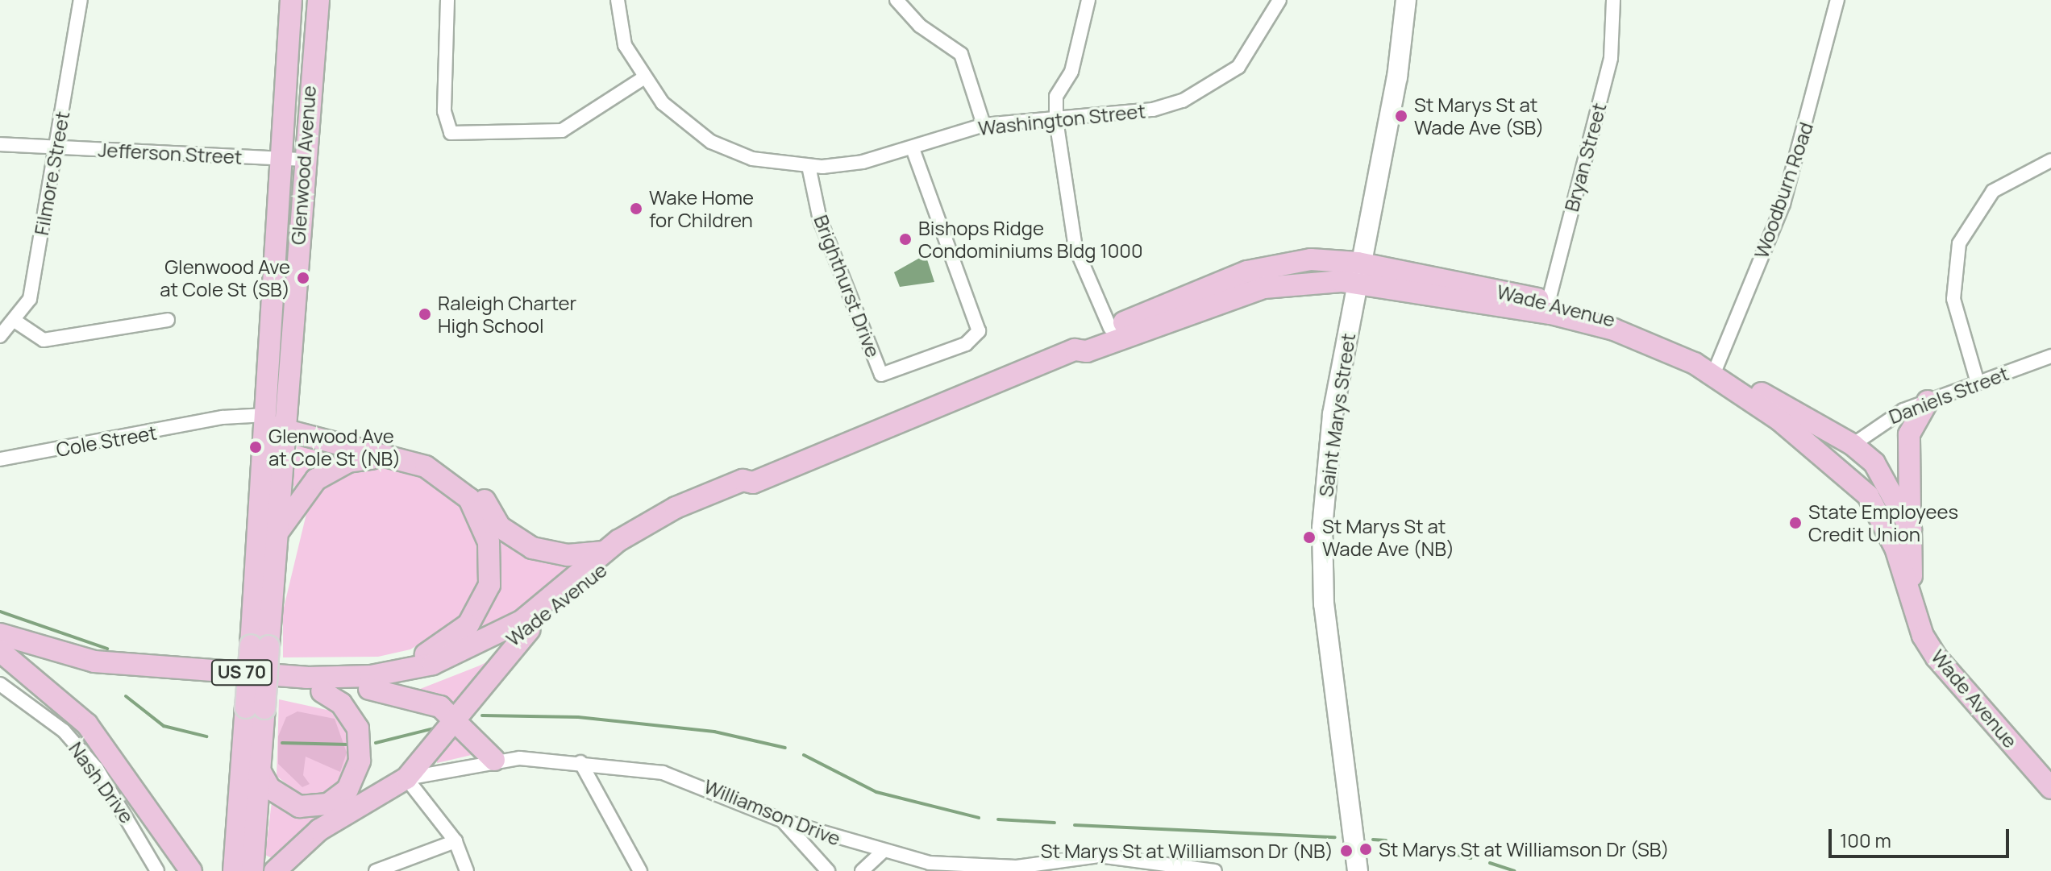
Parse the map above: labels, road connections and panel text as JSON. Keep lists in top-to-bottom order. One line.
{"streets":{"main road":["Glenwood Avenue","Wade Avenue","Saint Marys Street","US 70"],"street":["Washington Street","Jefferson Street","Bryan Street","Filmore Street","Woodburn Road","Brighthurst Drive","Daniels Street","Cole Street","Nash Drive","Williamson Drive"]},"crossings":[["Washington Street","Brighthurst Drive"],["Jefferson Street","Glenwood Avenue"],["Jefferson Street","Filmore Street"],["Bryan Street","Wade Avenue"],["Glenwood Avenue","Cole Street"],["Woodburn Road","Wade Avenue"],["Wade Avenue","Daniels Street"],["Wade Avenue","Saint Marys Street"]],"places":["St Marys St at Wade Ave (SB)","Wake Home for Children","Bishops Ridge Condominiums Bldg 1000","Glenwood Ave at Cole St (SB)","Raleigh Charter High School","Glenwood Ave at Cole St (NB)","State Employees Credit Union","St Marys St at Wade Ave (NB)","St Marys St at Williamson Dr (SB)","St Marys St at Williamson Dr (NB)"],"scale_bar":"100 m"}
